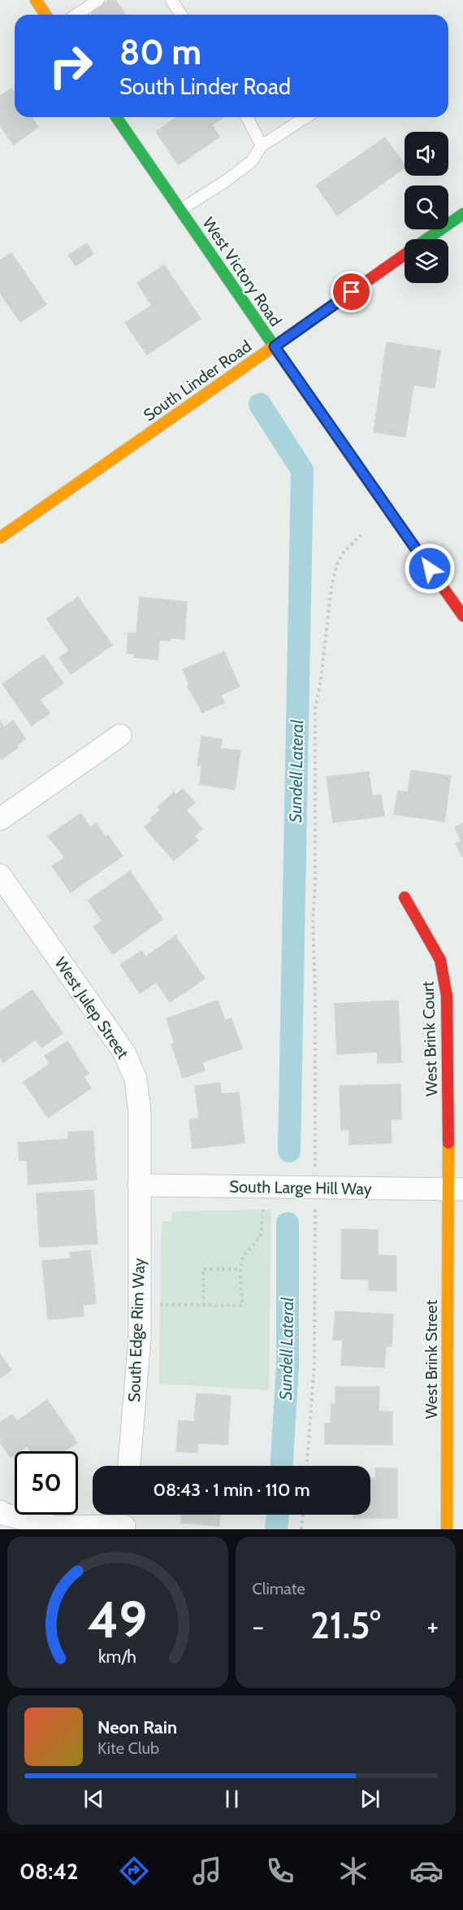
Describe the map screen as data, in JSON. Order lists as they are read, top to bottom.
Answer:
{
  "streets": {
    "street": [
      "West Victory Road",
      "South Linder Road",
      "West Julep Street",
      "West Brink Court",
      "South Large Hill Way",
      "South Edge Rim Way",
      "West Brink Street"
    ]
  },
  "crossings": [
    ["West Victory Road", "South Linder Road"],
    ["West Julep Street", "South Large Hill Way"],
    ["West Julep Street", "South Edge Rim Way"],
    ["West Brink Court", "South Large Hill Way"],
    ["West Brink Court", "West Brink Street"],
    ["South Large Hill Way", "South Edge Rim Way"],
    ["South Large Hill Way", "West Brink Street"]
  ],
  "water": ["Sundell Lateral"],
  "page": {
    "turn": ["80 m", "South Linder Road"],
    "limit": "50",
    "trip": "08:43 · 1 min · 110 m",
    "tile": "Climate",
    "heat": ["−", "21.5°", "+"],
    "song": ["Neon Rain", "Kite Club"],
    "tabs": "08:42",
    "gauge": ["49", "km/h"]
  }
}
